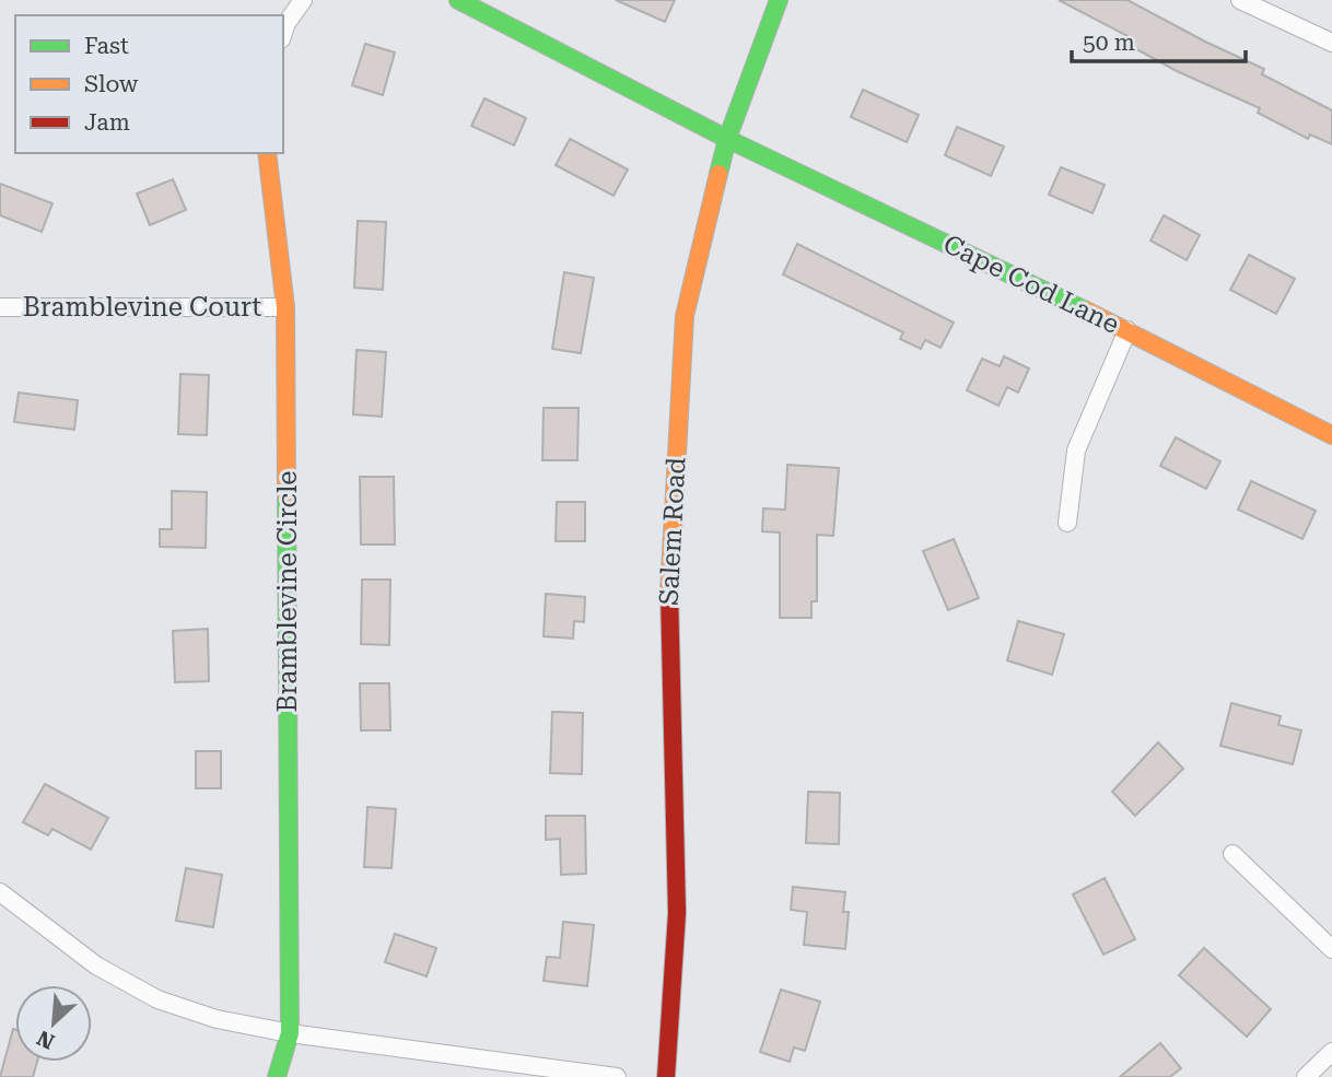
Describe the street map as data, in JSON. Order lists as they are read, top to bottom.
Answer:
{
  "streets": {
    "street": [
      "Cape Cod Lane",
      "Bramblevine Court",
      "Salem Road",
      "Bramblevine Circle"
    ]
  },
  "crossings": [
    ["Cape Cod Lane", "Salem Road"],
    ["Bramblevine Court", "Bramblevine Circle"]
  ],
  "legend": ["Fast", "Slow", "Jam"],
  "scale_bar": "50 m",
  "north": "bottom left"
}
